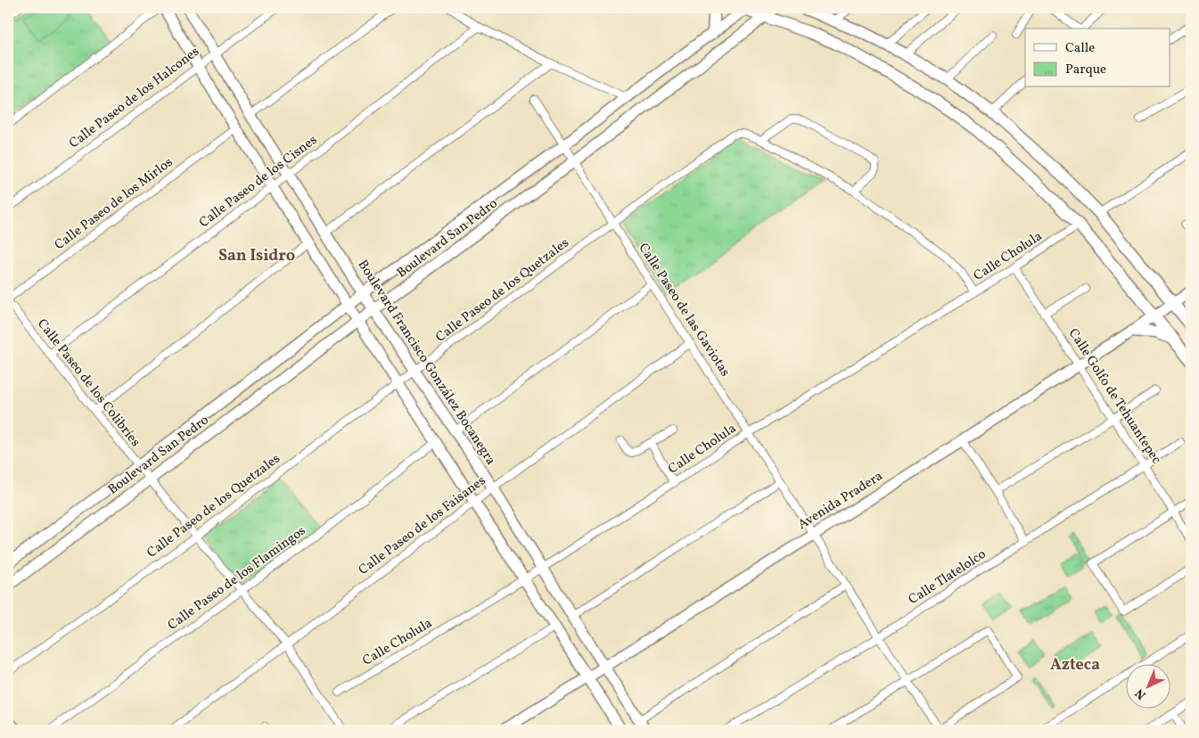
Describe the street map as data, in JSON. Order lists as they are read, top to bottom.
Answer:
{
  "streets": {
    "street": [
      "Calle Paseo de los Halcones",
      "Calle Paseo de los Cisnes",
      "Calle Paseo de los Mirlos",
      "Boulevard San Pedro",
      "Calle Cholula",
      "Calle Paseo de los Quetzales",
      "Calle Paseo de las Gaviotas",
      "Boulevard Francisco González Bocanegra",
      "Calle Paseo de los Colibríes",
      "Calle Golfo de Tehuantepec",
      "Avenida Pradera",
      "Calle Paseo de los Faisanes",
      "Calle Tlatelolco",
      "Calle Paseo de los Flamingos"
    ]
  },
  "crossings": [
    ["Calle Paseo de los Halcones", "Boulevard Francisco González Bocanegra"],
    ["Calle Paseo de los Cisnes", "Boulevard Francisco González Bocanegra"],
    ["Calle Paseo de los Cisnes", "Calle Paseo de los Colibríes"],
    ["Calle Paseo de los Mirlos", "Calle Paseo de los Colibríes"],
    ["Boulevard San Pedro", "Calle Paseo de las Gaviotas"],
    ["Boulevard San Pedro", "Boulevard Francisco González Bocanegra"],
    ["Boulevard San Pedro", "Calle Paseo de los Colibríes"],
    ["Calle Cholula", "Calle Paseo de los Quetzales"],
    ["Calle Cholula", "Calle Paseo de las Gaviotas"],
    ["Calle Cholula", "Boulevard Francisco González Bocanegra"],
    ["Calle Cholula", "Calle Golfo de Tehuantepec"],
    ["Calle Paseo de los Quetzales", "Calle Paseo de las Gaviotas"],
    ["Calle Paseo de los Quetzales", "Boulevard Francisco González Bocanegra"],
    ["Calle Paseo de los Quetzales", "Calle Paseo de los Colibríes"],
    ["Calle Paseo de las Gaviotas", "Avenida Pradera"],
    ["Calle Paseo de las Gaviotas", "Calle Paseo de los Faisanes"],
    ["Calle Paseo de las Gaviotas", "Calle Tlatelolco"],
    ["Boulevard Francisco González Bocanegra", "Avenida Pradera"],
    ["Boulevard Francisco González Bocanegra", "Calle Paseo de los Faisanes"],
    ["Calle Paseo de los Colibríes", "Calle Paseo de los Faisanes"],
    ["Calle Paseo de los Colibríes", "Calle Paseo de los Flamingos"],
    ["Calle Golfo de Tehuantepec", "Avenida Pradera"],
    ["Calle Golfo de Tehuantepec", "Calle Tlatelolco"]
  ],
  "districts": ["San Isidro", "Azteca"],
  "legend": ["Calle", "Parque"],
  "north": "bottom left"
}
